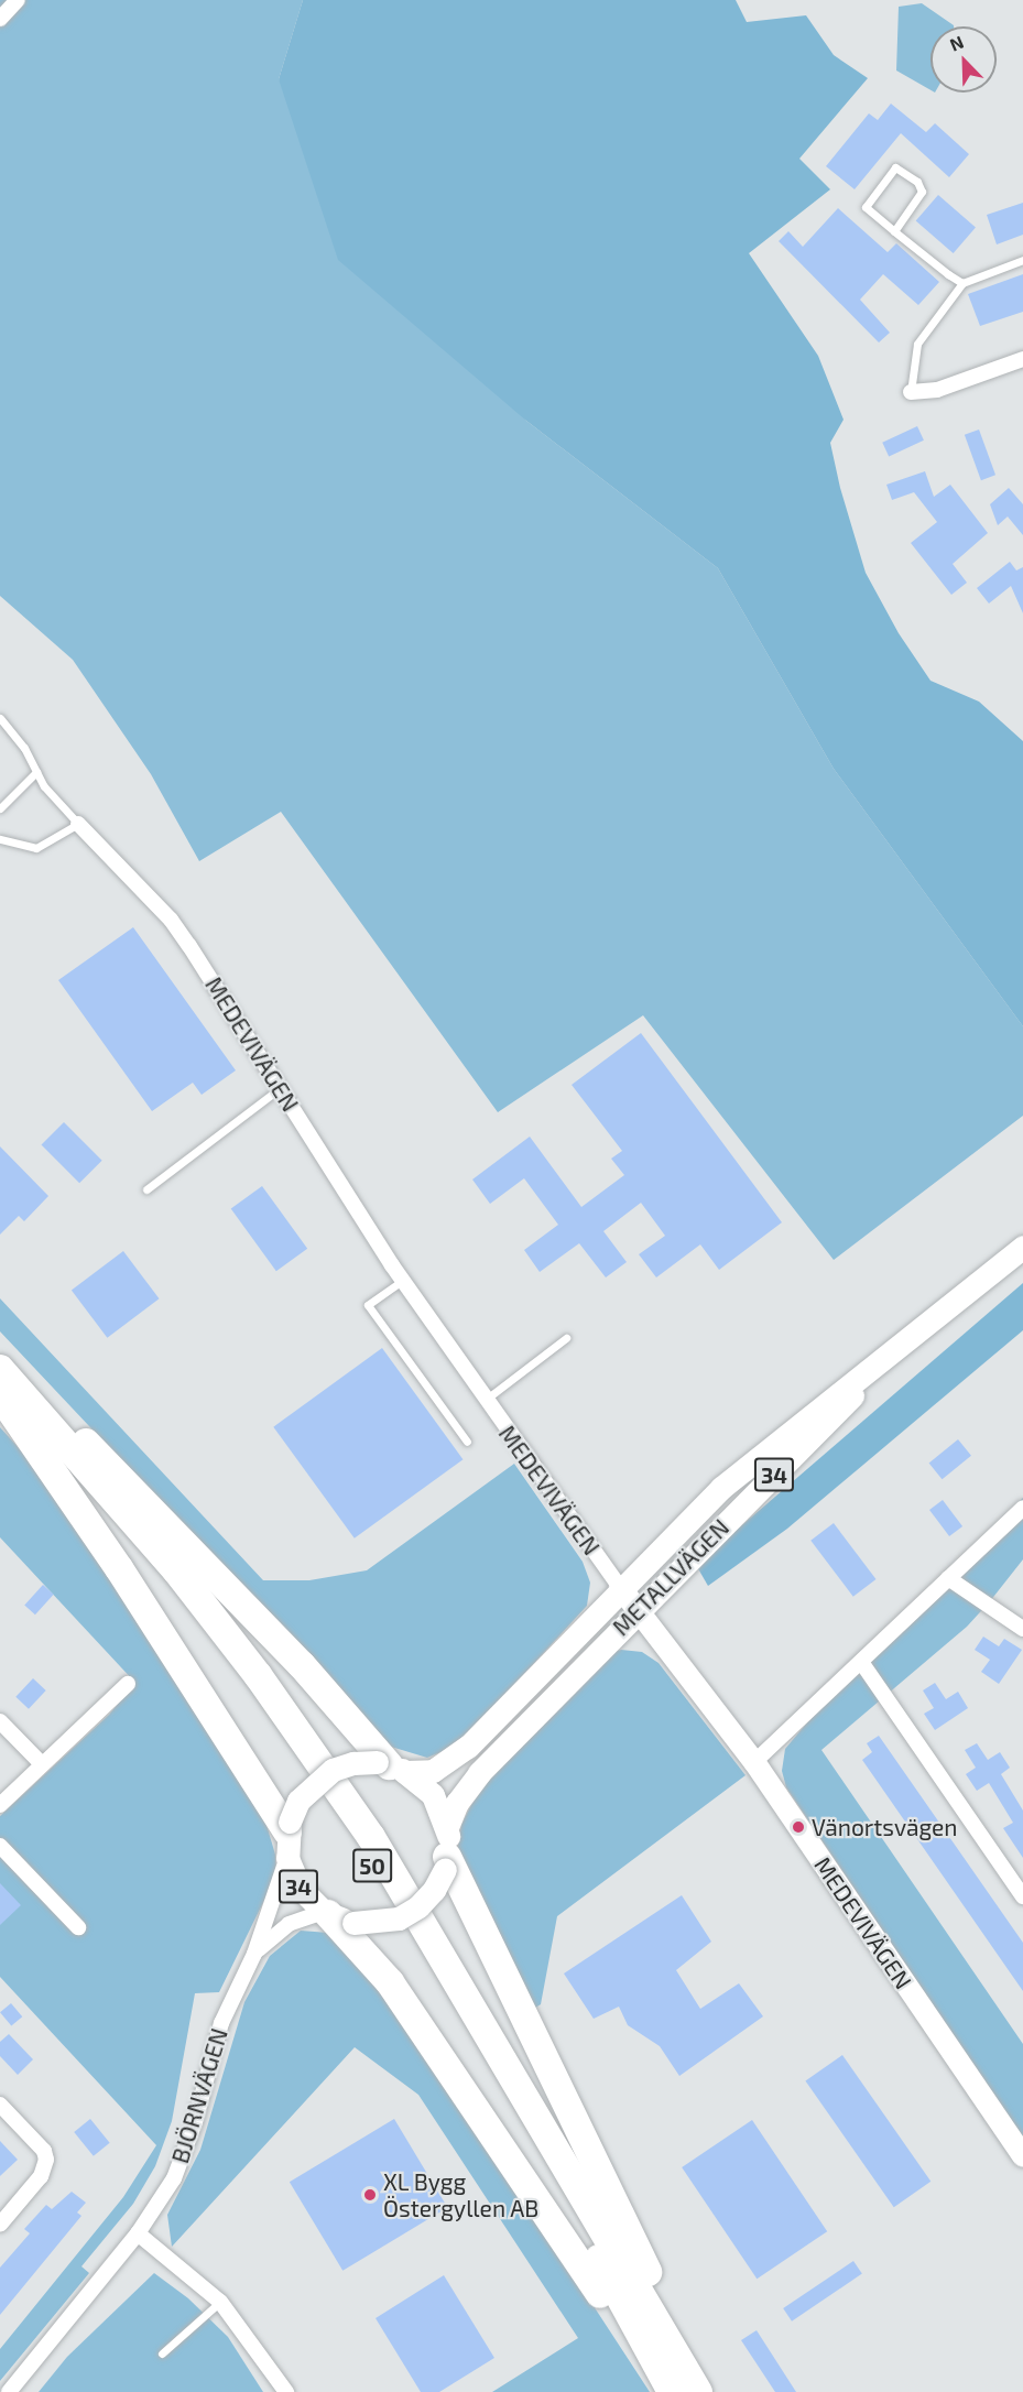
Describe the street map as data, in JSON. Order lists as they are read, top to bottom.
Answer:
{
  "streets": {
    "highway": ["50"],
    "main road": ["34", "METALLVÄGEN"],
    "street": ["MEDEVIVÄGEN", "BJÖRNVÄGEN"]
  },
  "crossings": [
    ["MEDEVIVÄGEN", "METALLVÄGEN"],
    ["34", "METALLVÄGEN"],
    ["34", "BJÖRNVÄGEN"],
    ["METALLVÄGEN", "BJÖRNVÄGEN"]
  ],
  "places": ["Vänortsvägen", "XL Bygg Östergyllen AB"],
  "north": "top left"
}
